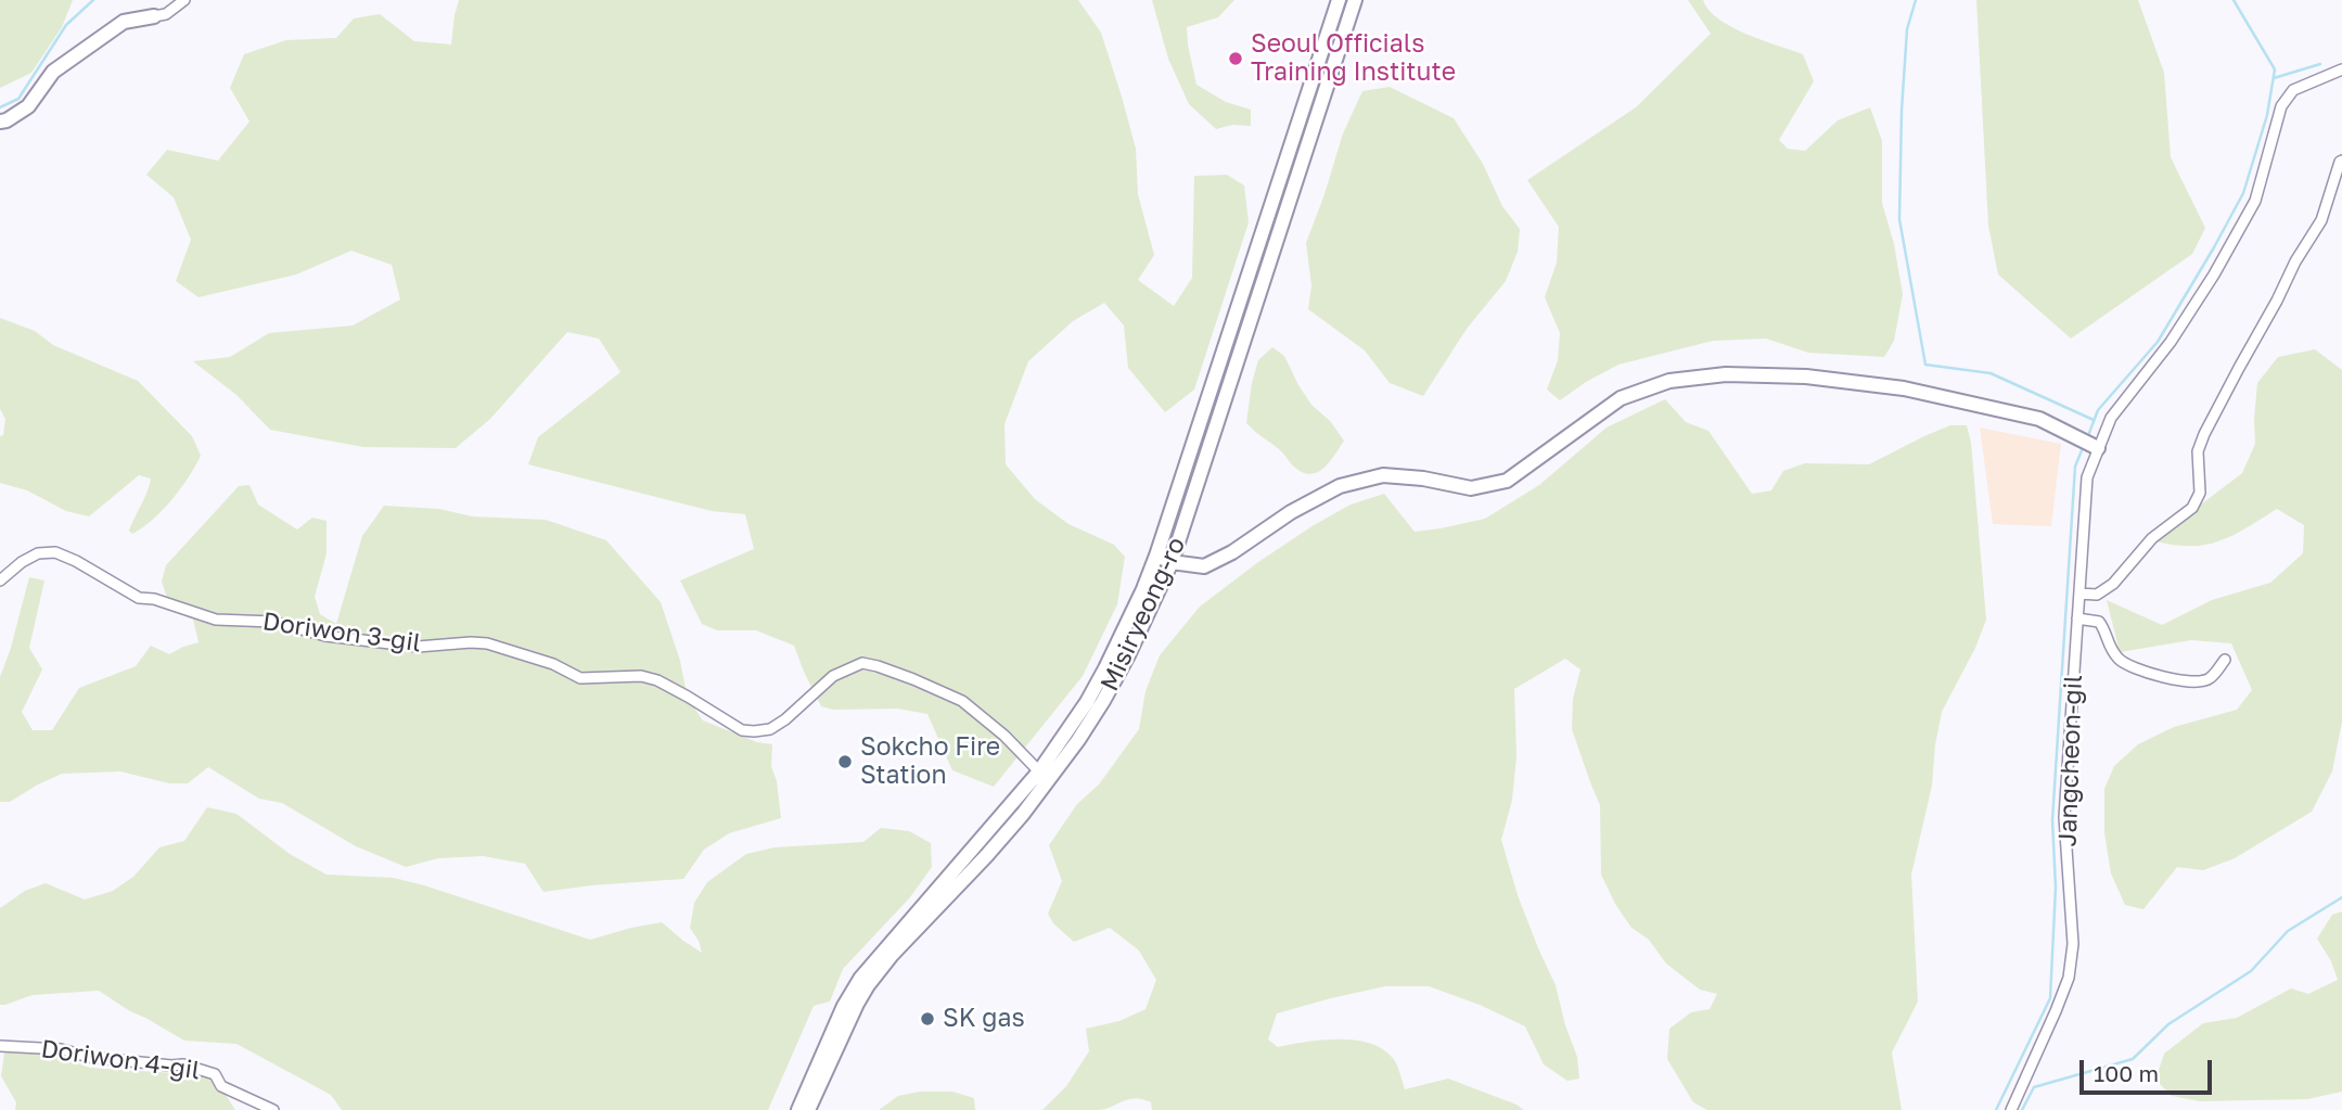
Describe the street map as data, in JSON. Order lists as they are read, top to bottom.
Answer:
{
  "streets": {
    "main road": ["Misiryeong-ro"],
    "street": ["Doriwon 3-gil", "Jangcheon-gil", "Doriwon 4-gil"]
  },
  "crossings": [
    ["Misiryeong-ro", "Doriwon 3-gil"]
  ],
  "places": ["Seoul Officials Training Institute", "Sokcho Fire Station", "SK gas"],
  "scale_bar": "100 m"
}
